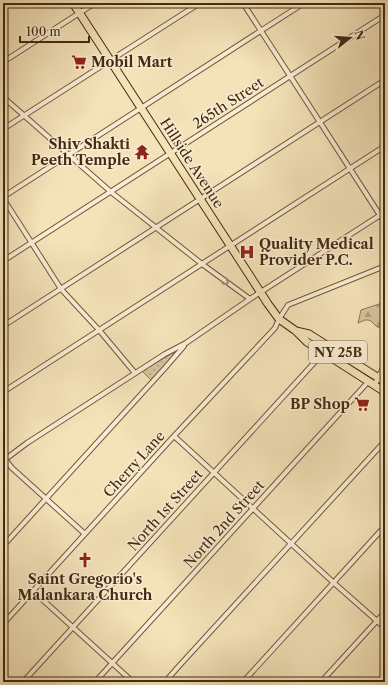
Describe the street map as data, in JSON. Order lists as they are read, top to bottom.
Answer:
{
  "streets": {
    "main road": ["Hillside Avenue", "NY 25B"],
    "street": [
      "265th Street",
      "Cherry Lane",
      "North 1st Street",
      "North 2nd Street"
    ]
  },
  "crossings": [
    ["265th Street", "Hillside Avenue"],
    ["Hillside Avenue", "Cherry Lane"],
    ["Hillside Avenue", "North 1st Street"],
    ["Hillside Avenue", "North 2nd Street"]
  ],
  "places": {
    "supermarket": ["Mobil Mart", "BP Shop"],
    "temple": ["Shiv Shakti Peeth Temple"],
    "hospital": ["Quality Medical Provider P.C."],
    "church": ["Saint Gregorio's Malankara Church"]
  },
  "scale_bar": "100 m",
  "north": "right"
}
